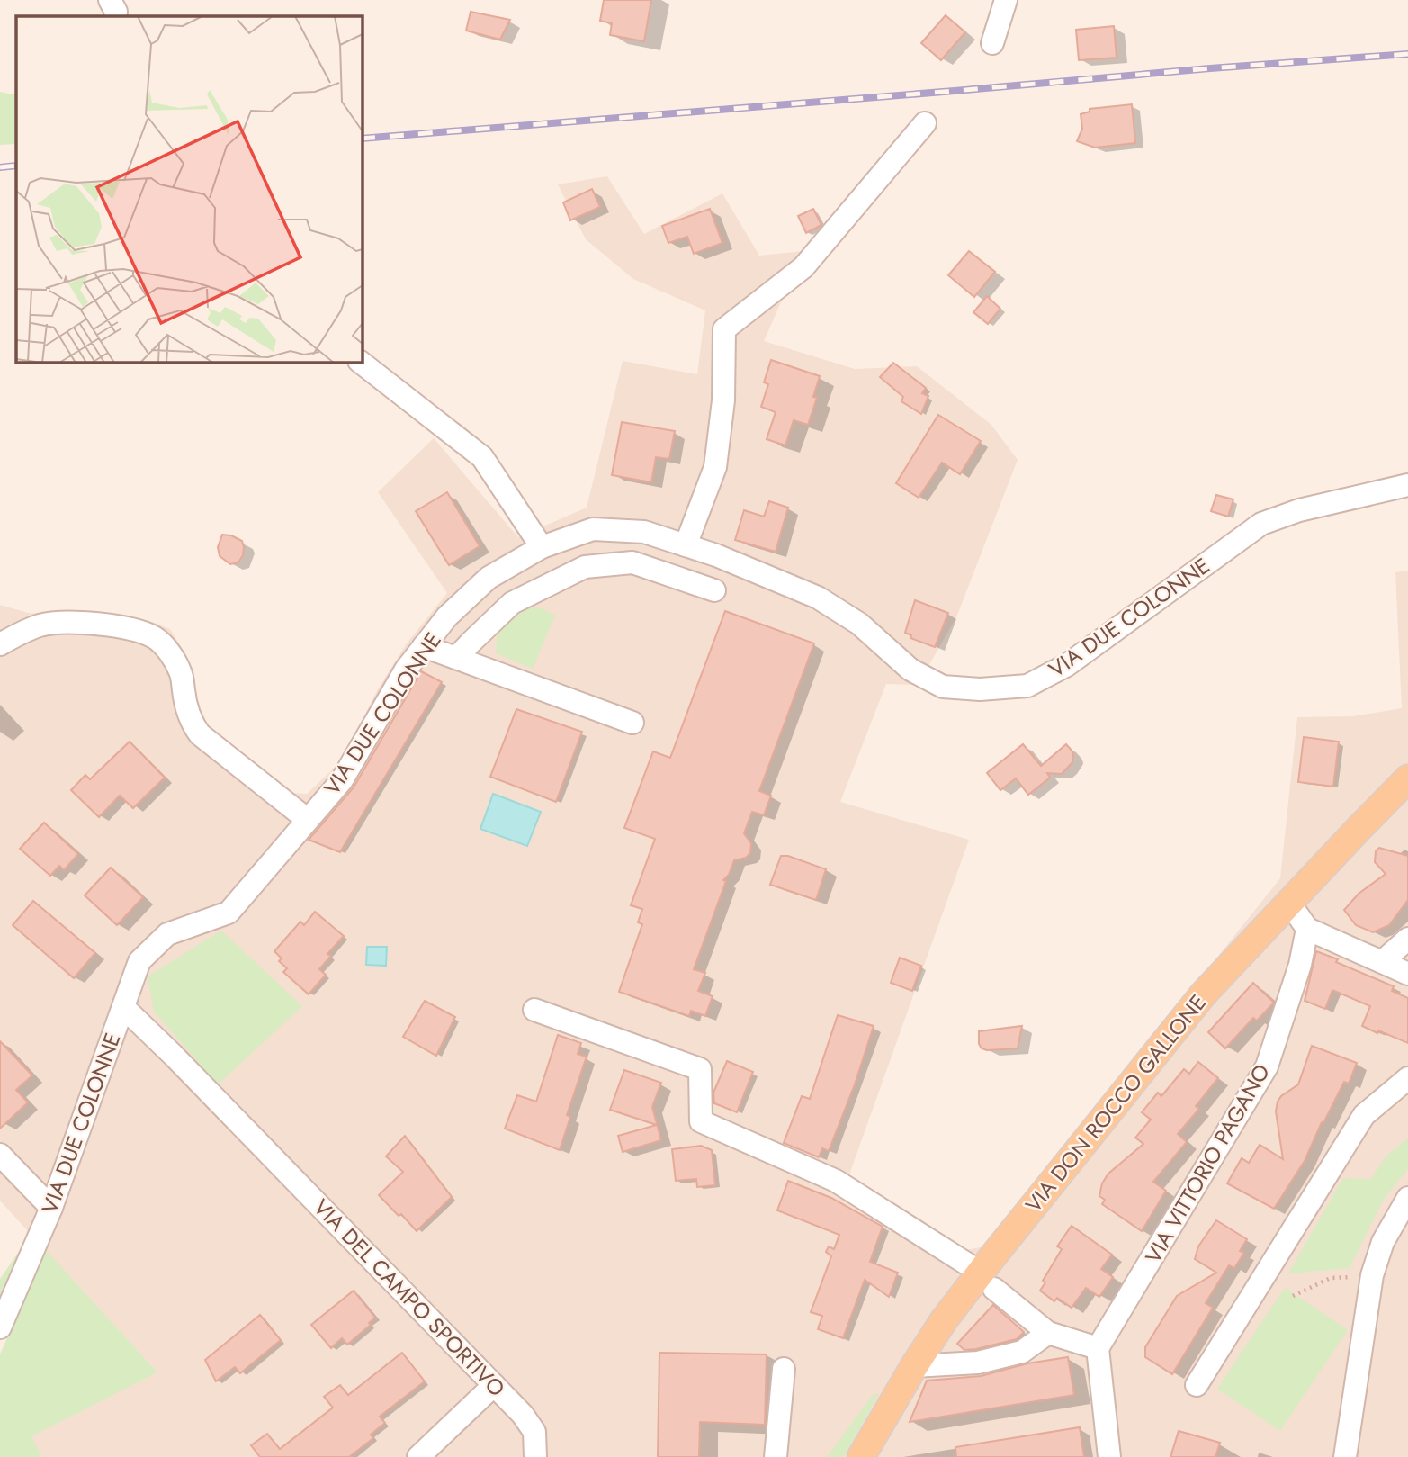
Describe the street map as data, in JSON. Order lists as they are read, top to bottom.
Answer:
{
  "streets": {
    "main road": ["VIA DON ROCCO GALLONE"],
    "street": ["VIA DUE COLONNE", "VIA VITTORIO PAGANO", "VIA DEL CAMPO SPORTIVO"]
  },
  "crossings": [
    ["VIA DUE COLONNE", "VIA DEL CAMPO SPORTIVO"]
  ]
}
